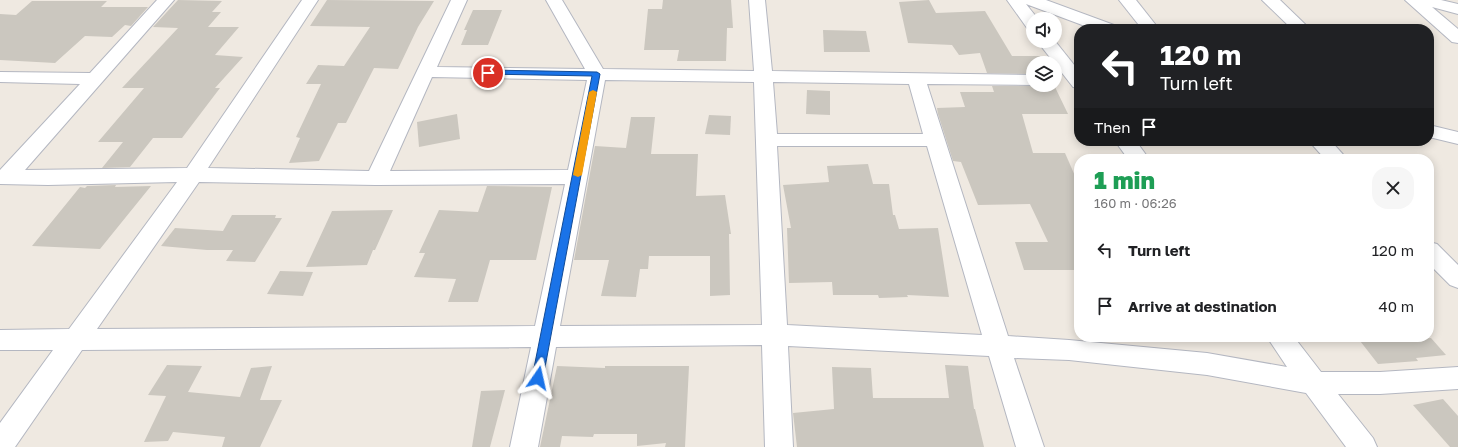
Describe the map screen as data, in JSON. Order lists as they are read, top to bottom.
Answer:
{
  "page": {
    "turn": ["120 m", "Turn left"],
    "then": "Then",
    "heading": ["1 min", "160 m · 06:26"],
    "list": [
      {
        "name": "Turn left",
        "value": "120 m"
      },
      {
        "name": "Arrive at destination",
        "value": "40 m"
      }
    ]
  }
}
